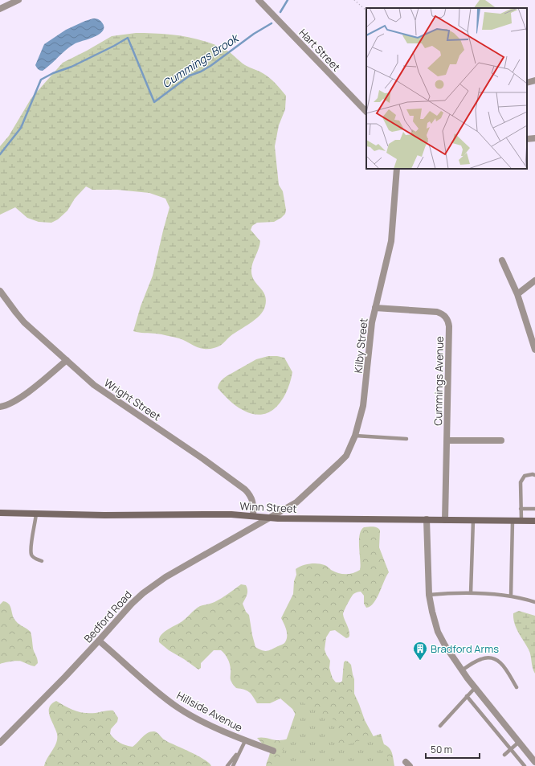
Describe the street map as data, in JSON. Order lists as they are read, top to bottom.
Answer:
{
  "streets": {
    "main road": ["Winn Street"],
    "street": [
      "Hart Street",
      "Kilby Street",
      "Cummings Avenue",
      "Wright Street",
      "Bedford Road",
      "Hillside Avenue"
    ]
  },
  "crossings": [
    ["Kilby Street", "Cummings Avenue"],
    ["Kilby Street", "Winn Street"],
    ["Kilby Street", "Bedford Road"],
    ["Cummings Avenue", "Winn Street"],
    ["Wright Street", "Winn Street"],
    ["Winn Street", "Bedford Road"],
    ["Bedford Road", "Hillside Avenue"]
  ],
  "water": ["Cummings Brook"],
  "places": {
    "building": ["Bradford Arms"]
  },
  "scale_bar": "50 m"
}
